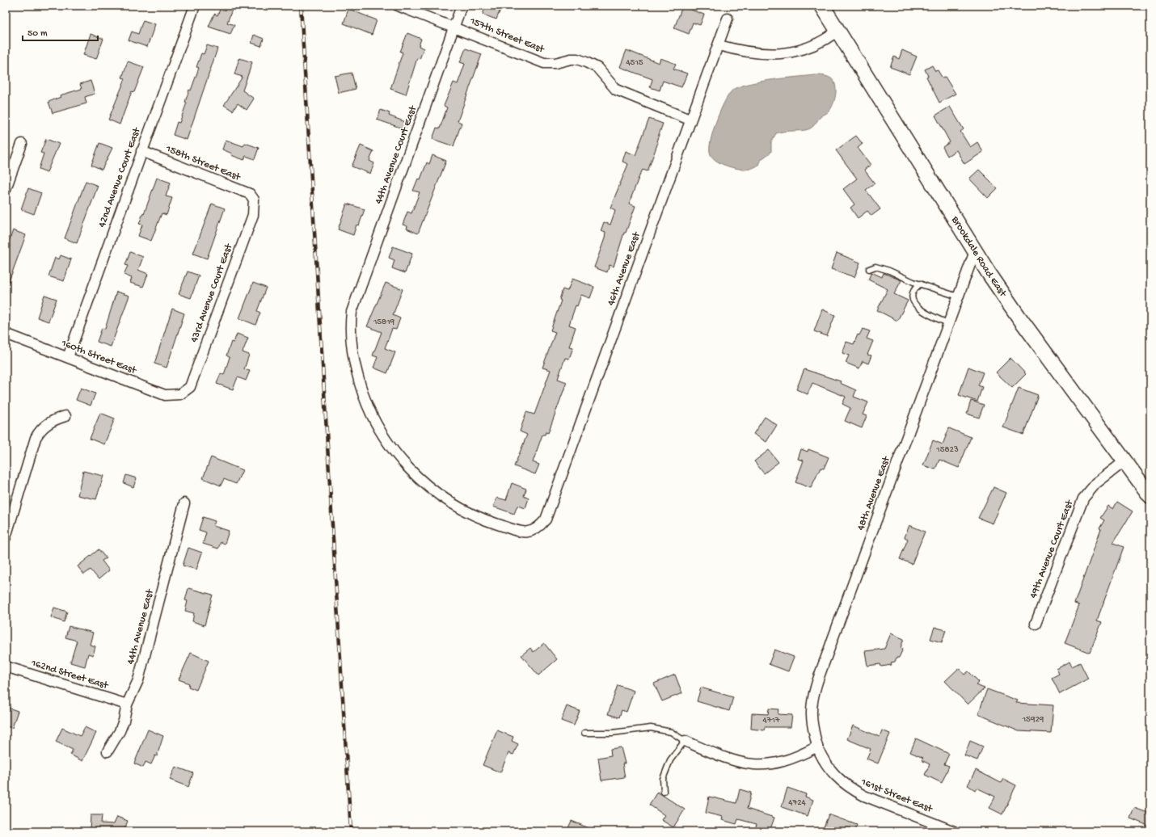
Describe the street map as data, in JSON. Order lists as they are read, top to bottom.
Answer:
{
  "streets": {
    "main road": ["Brookdale Road East"],
    "street": [
      "157th Street East",
      "44th Avenue Court East",
      "158th Street East",
      "42nd Avenue Court East",
      "46th Avenue East",
      "43rd Avenue Court East",
      "160th Street East",
      "48th Avenue East",
      "49th Avenue Court East",
      "44th Avenue East",
      "162nd Street East",
      "161st Street East"
    ]
  },
  "crossings": [
    ["157th Street East", "44th Avenue Court East"],
    ["157th Street East", "46th Avenue East"],
    ["44th Avenue Court East", "46th Avenue East"],
    ["158th Street East", "42nd Avenue Court East"],
    ["158th Street East", "43rd Avenue Court East"],
    ["42nd Avenue Court East", "160th Street East"],
    ["Brookdale Road East", "48th Avenue East"],
    ["Brookdale Road East", "49th Avenue Court East"],
    ["43rd Avenue Court East", "160th Street East"],
    ["48th Avenue East", "161st Street East"],
    ["44th Avenue East", "162nd Street East"]
  ],
  "house_numbers": [
    "4515",
    "15819",
    "15823",
    "15929",
    "4717",
    "4724"
  ],
  "scale_bar": "50 m"
}
